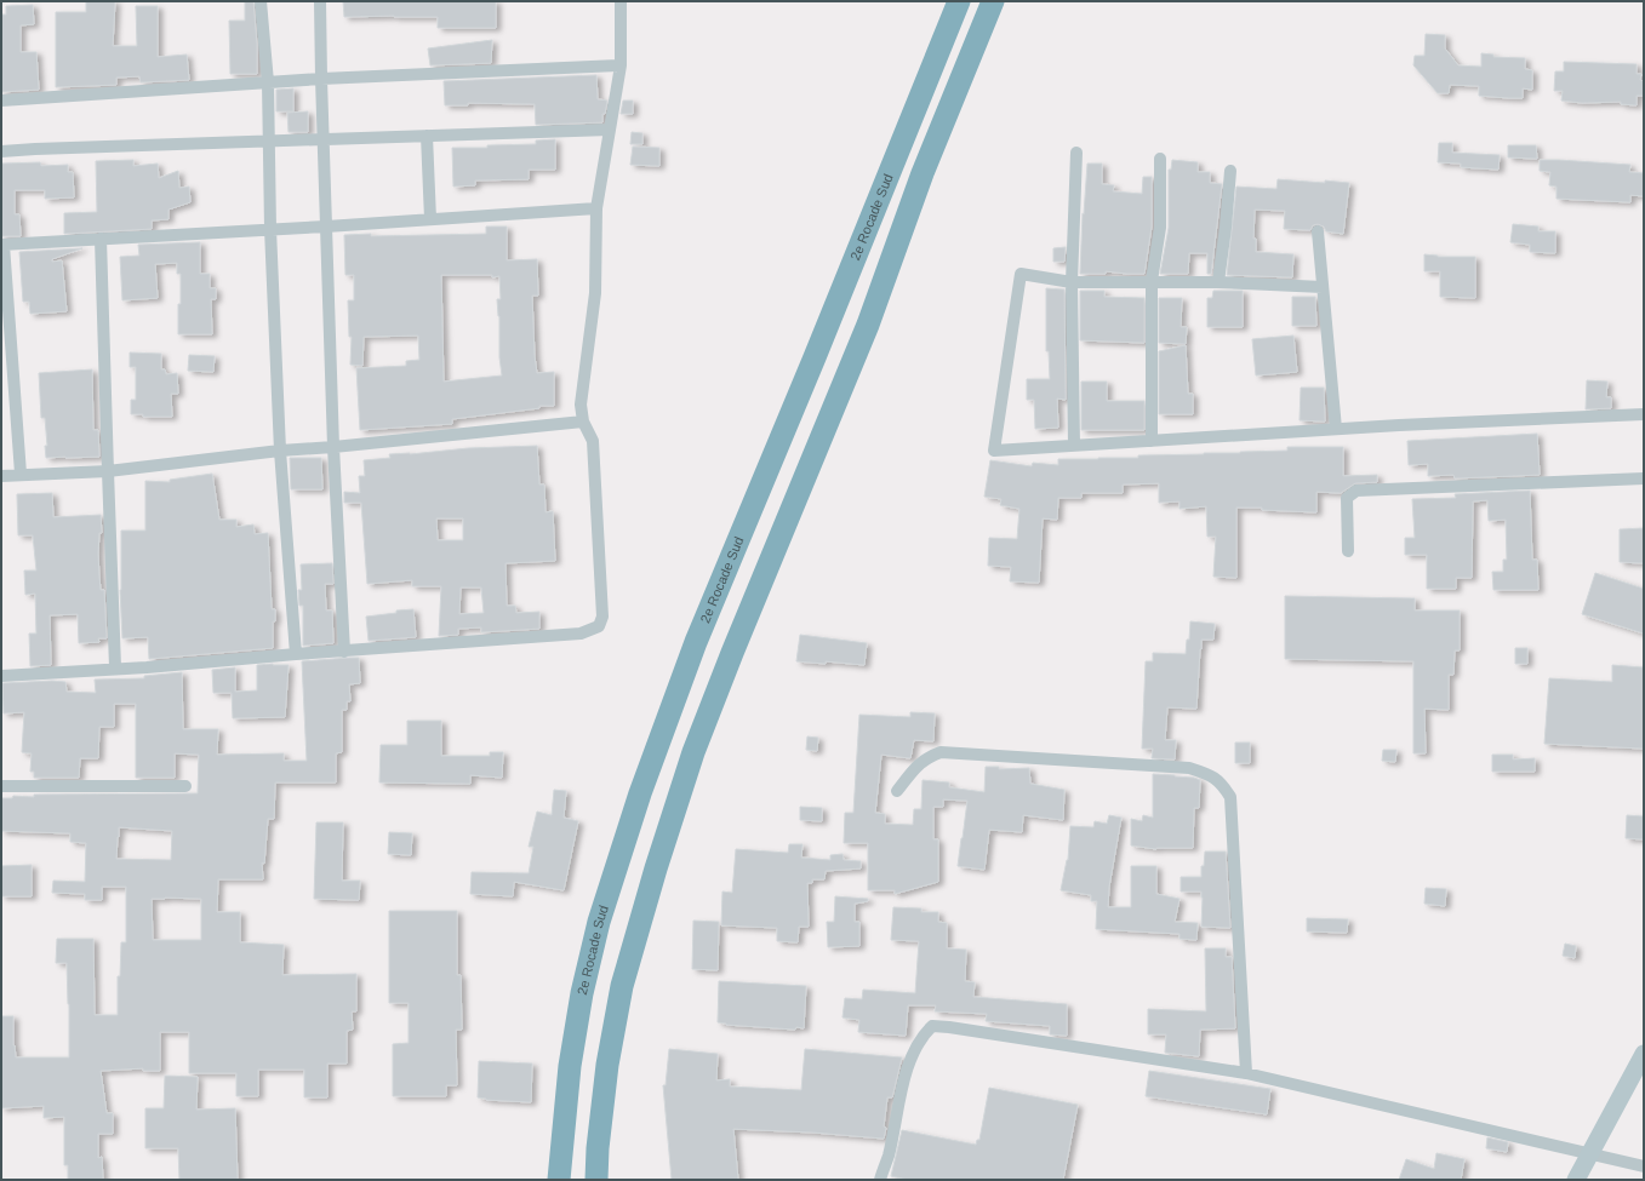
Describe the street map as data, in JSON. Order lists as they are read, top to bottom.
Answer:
{
  "streets": {
    "highway": ["2e Rocade Sud"]
  }
}
